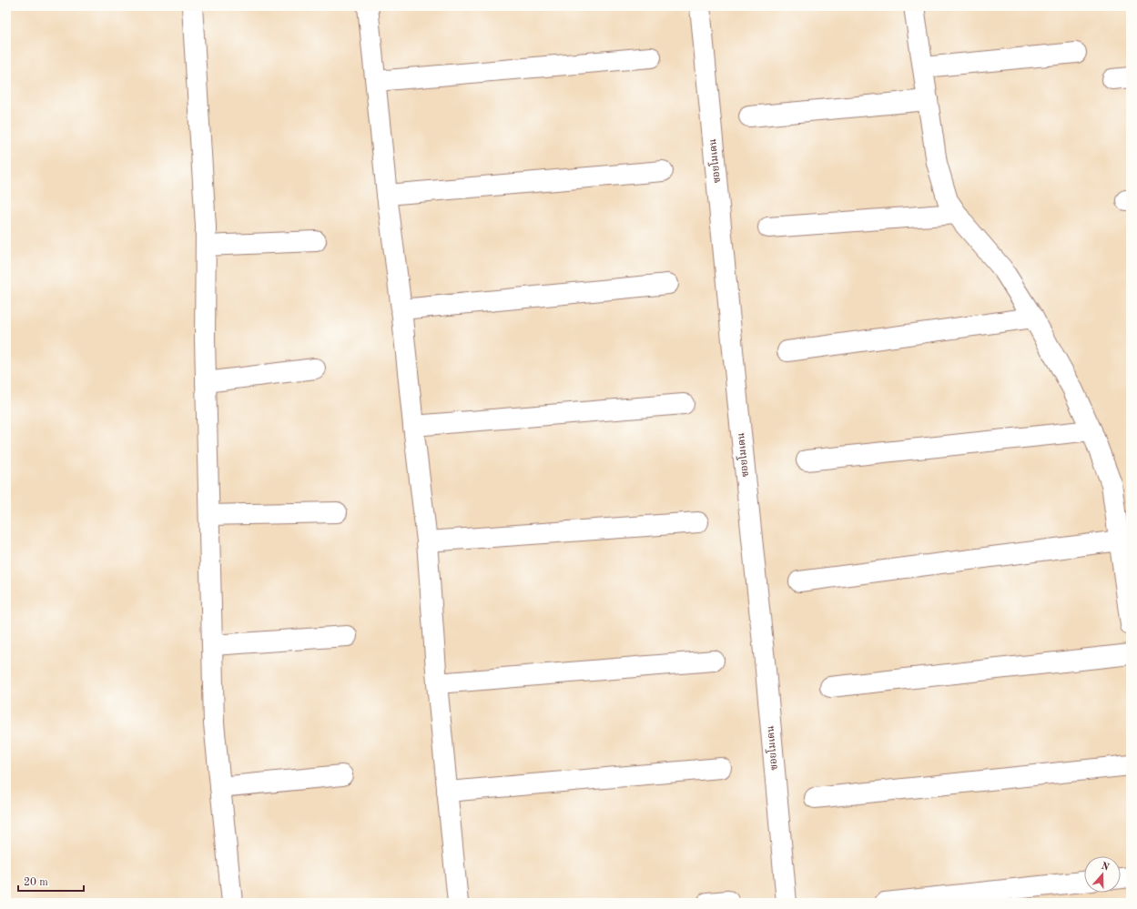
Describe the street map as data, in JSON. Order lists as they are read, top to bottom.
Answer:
{
  "streets": {
    "street": ["ซอยโมเดน"]
  },
  "scale_bar": "20 m",
  "north": "top"
}
